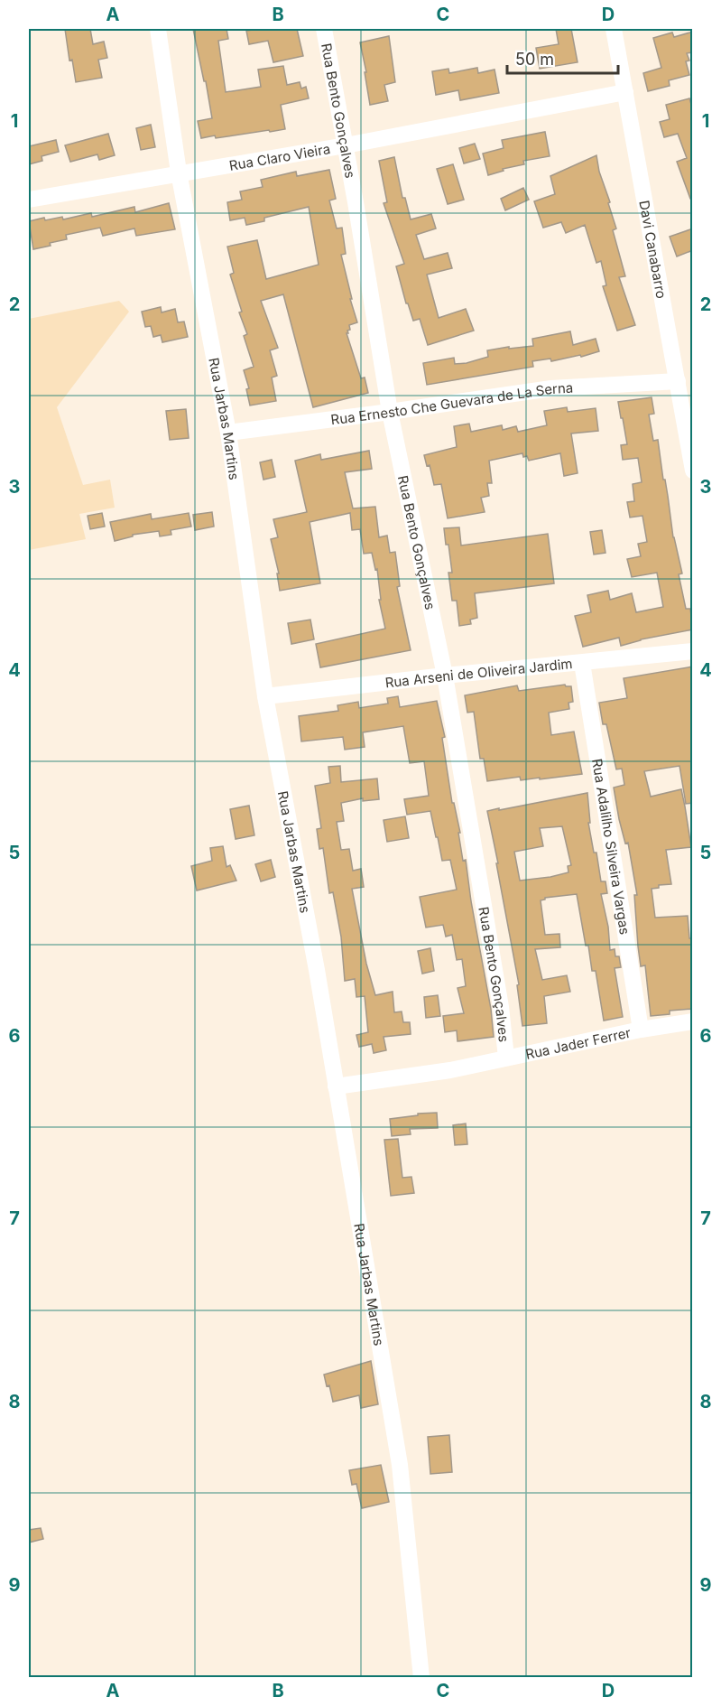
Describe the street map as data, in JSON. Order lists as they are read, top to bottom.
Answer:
{
  "streets": {
    "street": [
      "Rua Bento Gonçalves",
      "Rua Claro Vieira",
      "Davi Canabarro",
      "Rua Ernesto Che Guevara de La Serna",
      "Rua Jarbas Martins",
      "Rua Arseni de Oliveira Jardim",
      "Rua Adalilho Silveira Vargas",
      "Rua Jader Ferrer"
    ]
  },
  "crossings": [
    ["Rua Bento Gonçalves", "Rua Claro Vieira"],
    ["Rua Bento Gonçalves", "Rua Ernesto Che Guevara de La Serna"],
    ["Rua Bento Gonçalves", "Rua Arseni de Oliveira Jardim"],
    ["Rua Bento Gonçalves", "Rua Jader Ferrer"],
    ["Rua Claro Vieira", "Davi Canabarro"],
    ["Rua Claro Vieira", "Rua Jarbas Martins"],
    ["Davi Canabarro", "Rua Ernesto Che Guevara de La Serna"],
    ["Rua Ernesto Che Guevara de La Serna", "Rua Jarbas Martins"],
    ["Rua Jarbas Martins", "Rua Arseni de Oliveira Jardim"],
    ["Rua Jarbas Martins", "Rua Jader Ferrer"],
    ["Rua Arseni de Oliveira Jardim", "Rua Adalilho Silveira Vargas"],
    ["Rua Adalilho Silveira Vargas", "Rua Jader Ferrer"]
  ],
  "scale_bar": "50 m",
  "grid": {
    "columns": [
      "A",
      "B",
      "C",
      "D"
    ],
    "rows": [
      "1",
      "2",
      "3",
      "4",
      "5",
      "6",
      "7",
      "8",
      "9"
    ]
  }
}
